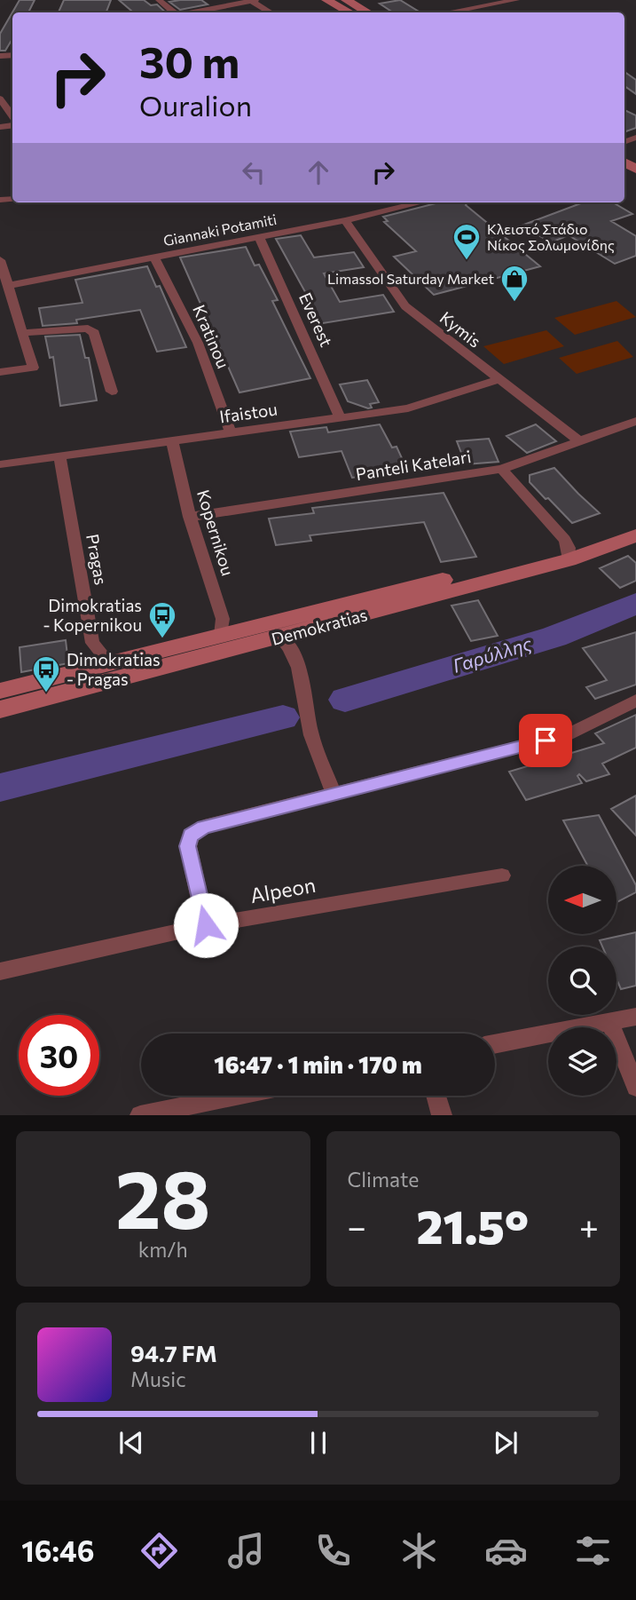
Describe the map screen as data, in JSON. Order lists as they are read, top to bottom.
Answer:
{
  "streets": {
    "street": [
      "Giannaki Potamiti",
      "Everest",
      "Kymis",
      "Kratinou",
      "Ifaistou",
      "Panteli Katelari",
      "Kopernikou",
      "Pragas",
      "Demokratias",
      "Alpeon"
    ]
  },
  "crossings": [
    ["Giannaki Potamiti", "Everest"],
    ["Giannaki Potamiti", "Kymis"],
    ["Giannaki Potamiti", "Kratinou"],
    ["Everest", "Ifaistou"],
    ["Kymis", "Ifaistou"],
    ["Kymis", "Panteli Katelari"],
    ["Kratinou", "Ifaistou"],
    ["Ifaistou", "Kopernikou"],
    ["Ifaistou", "Pragas"],
    ["Panteli Katelari", "Kopernikou"],
    ["Kopernikou", "Demokratias"],
    ["Pragas", "Demokratias"]
  ],
  "water": ["Γαρύλλης"],
  "places": {
    "sports": ["Κλειστό Στάδιο Νίκος Σολωμονίδης"],
    "shop": ["Limassol Saturday Market"],
    "bus stop": ["Dimokratias - Kopernikou", "Dimokratias - Pragas"]
  },
  "north": "left",
  "page": {
    "turn": ["30 m", "Ouralion"],
    "limit": "30",
    "trip": "16:47 · 1 min · 170 m",
    "tile": [
      ["28", "km/h"],
      "Climate"
    ],
    "heat": ["−", "21.5°", "+"],
    "song": ["94.7 FM", "Music"],
    "tabs": "16:46"
  }
}
